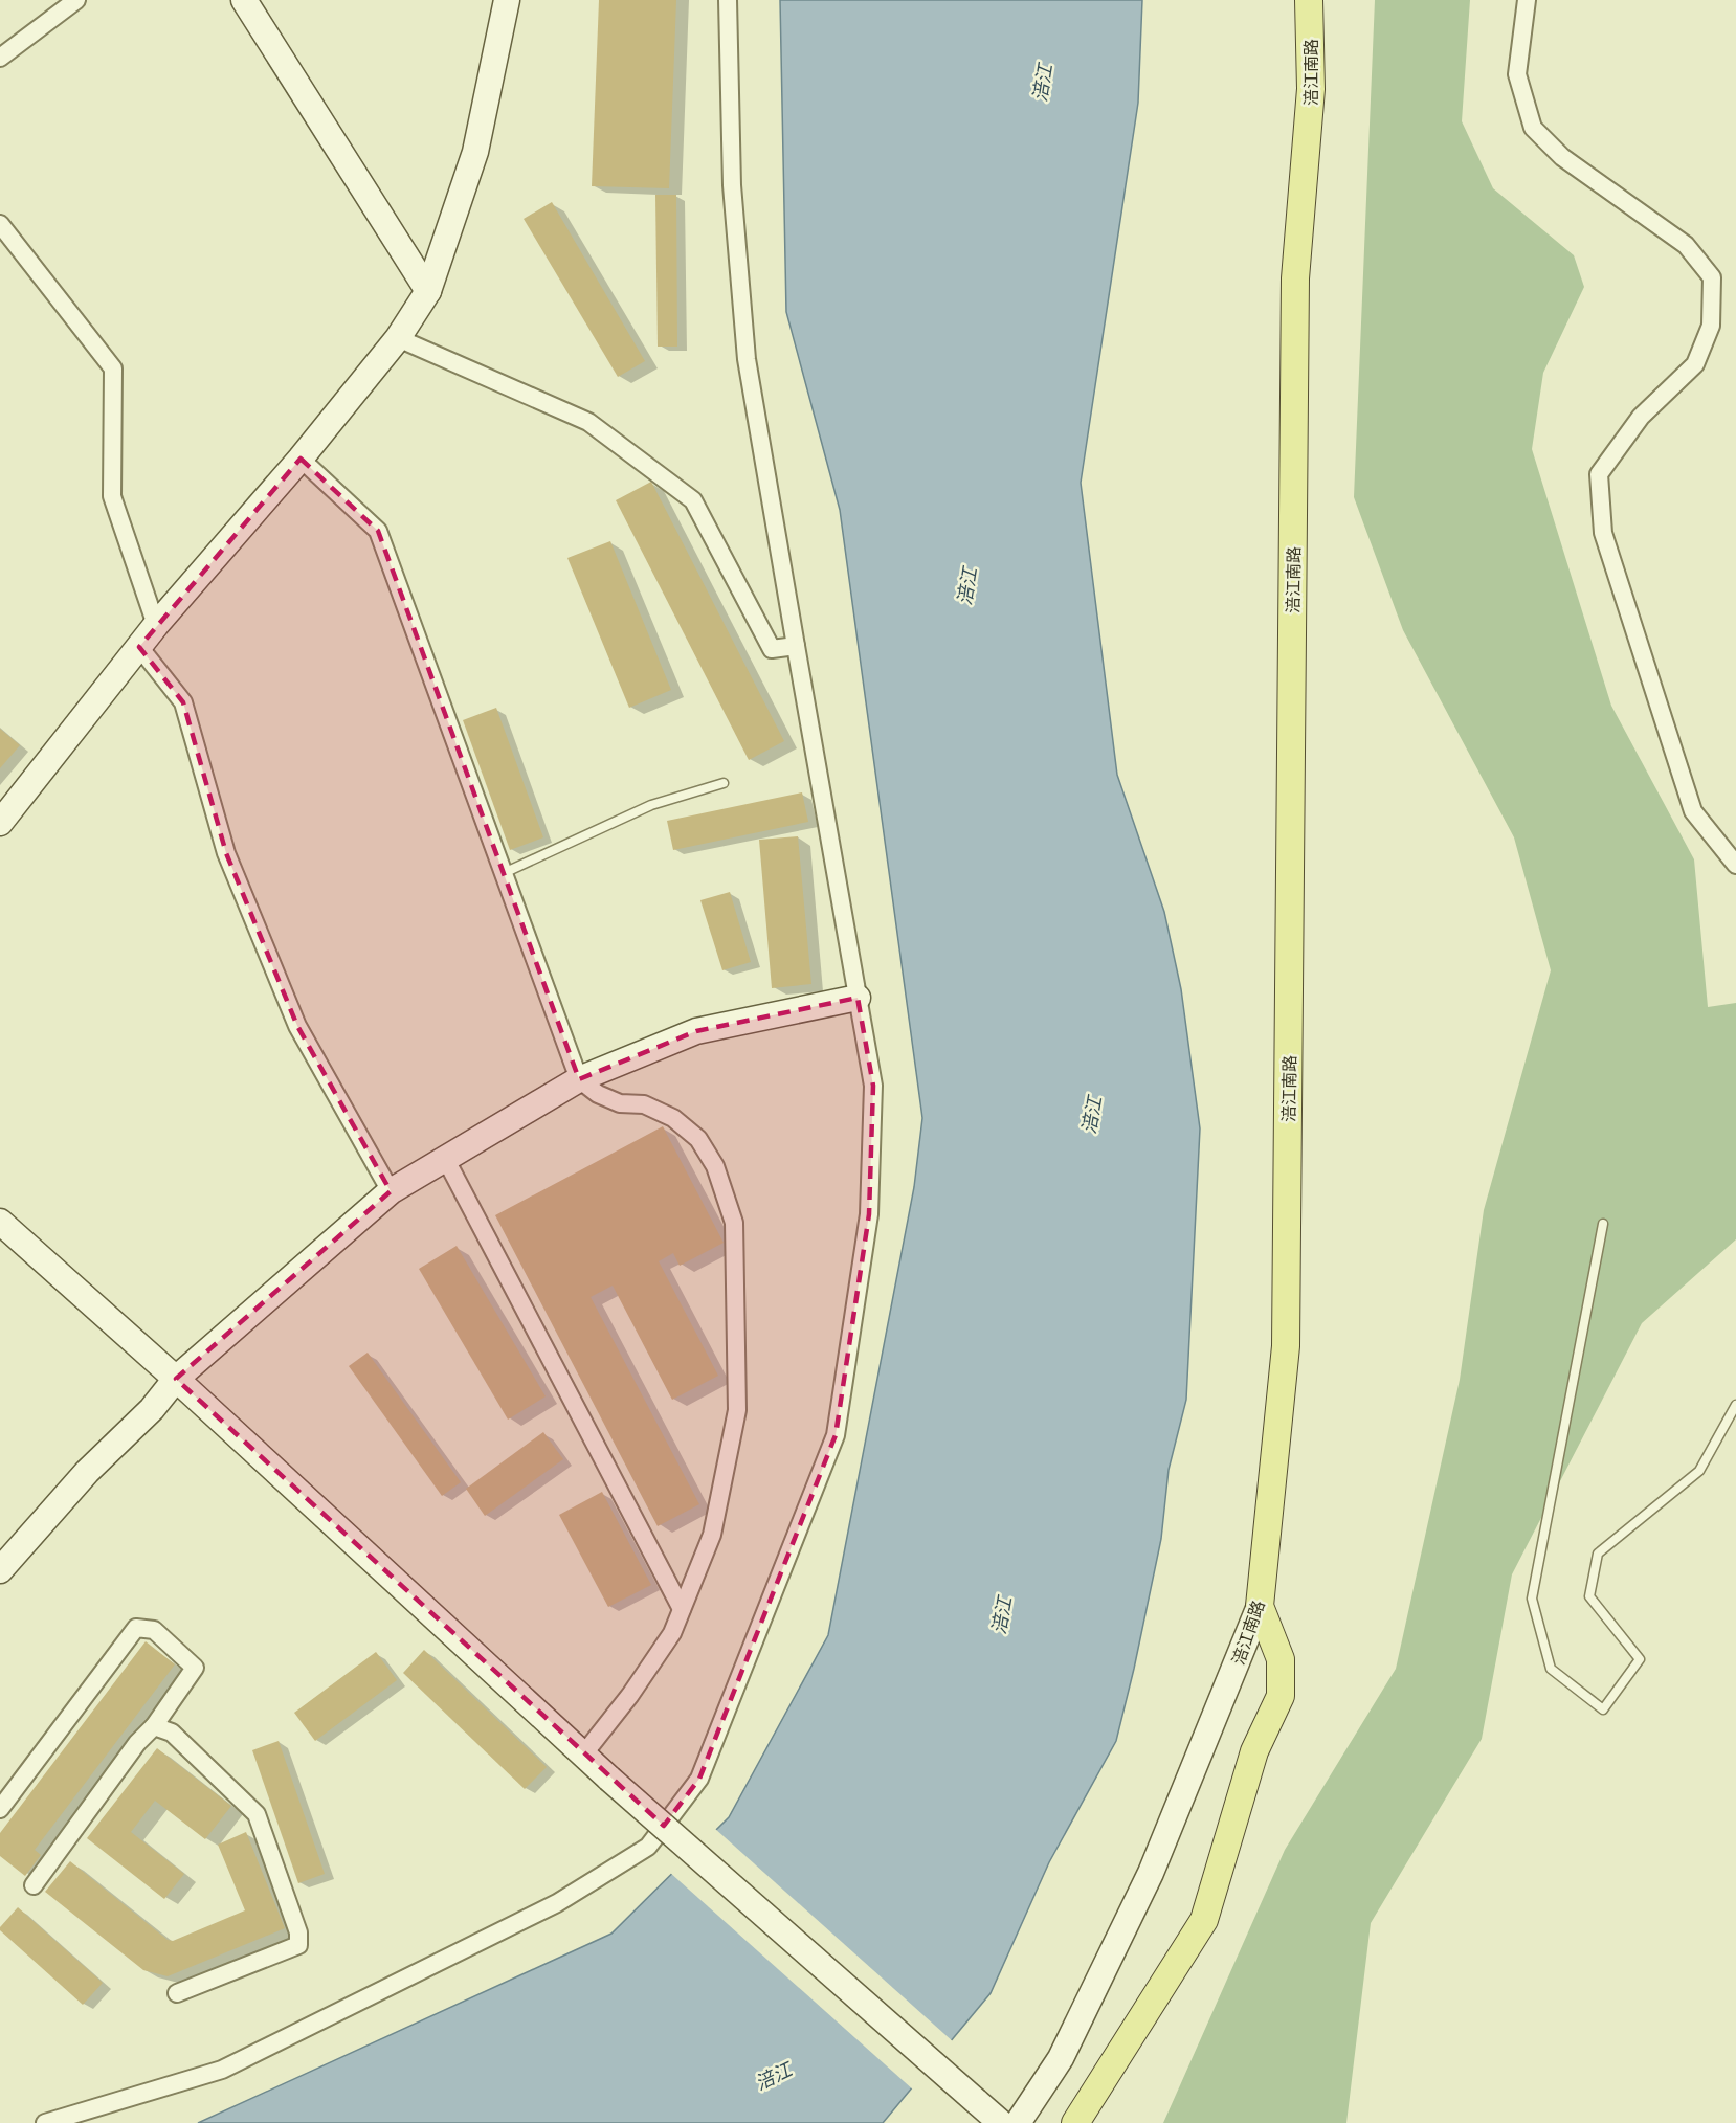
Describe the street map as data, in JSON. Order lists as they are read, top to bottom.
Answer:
{
  "streets": {
    "main road": ["涪江南路"]
  },
  "water": ["涪江"]
}
